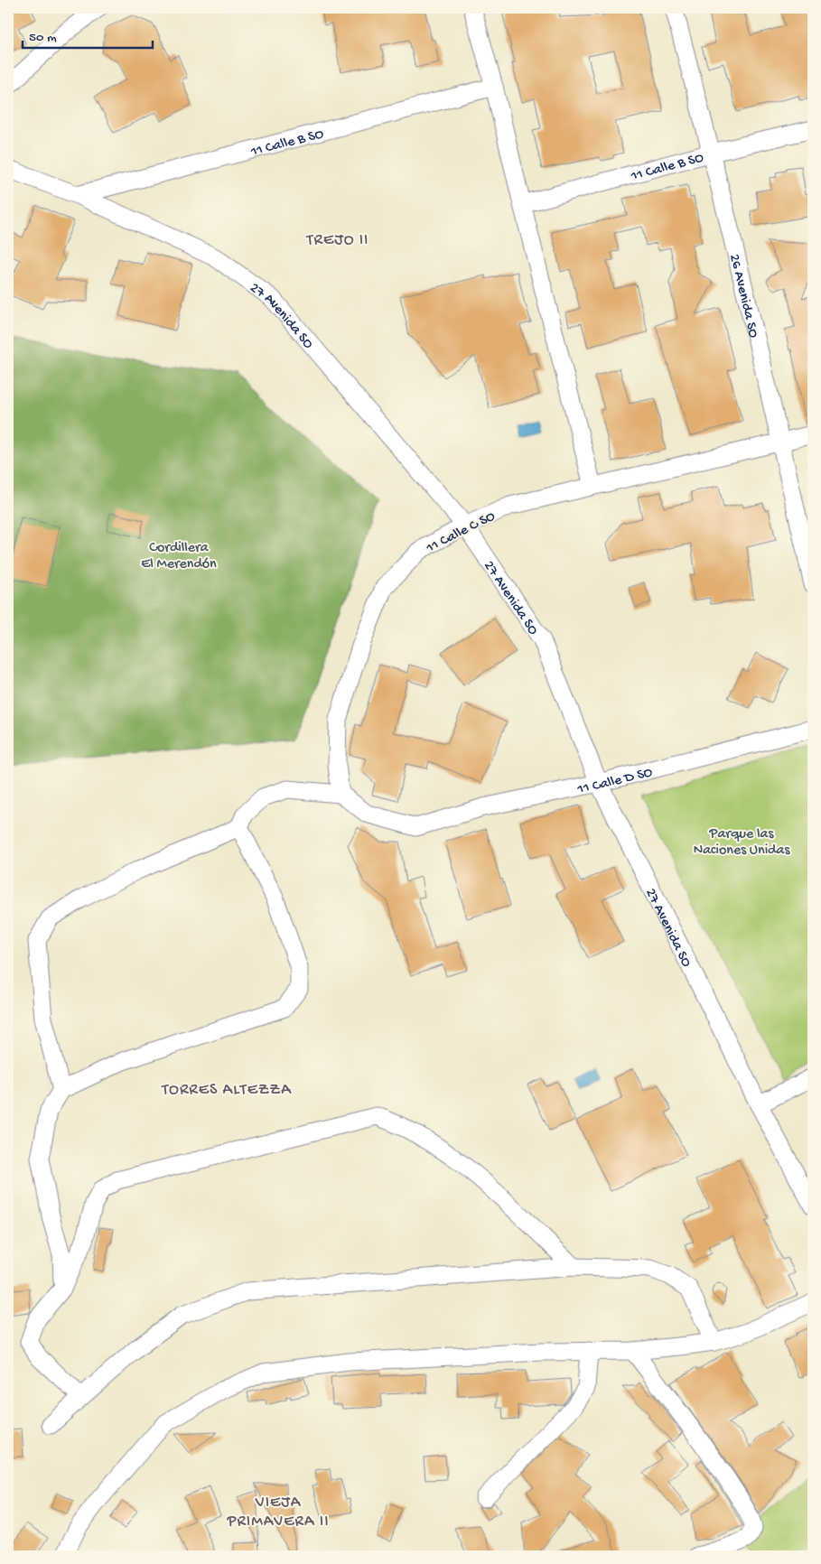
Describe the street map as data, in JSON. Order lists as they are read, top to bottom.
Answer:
{
  "streets": {
    "street": [
      "11 Calle B SO",
      "26 Avenida SO",
      "27 Avenida SO",
      "11 Calle C SO",
      "11 Calle D SO"
    ]
  },
  "crossings": [
    ["11 Calle B SO", "26 Avenida SO"],
    ["11 Calle B SO", "27 Avenida SO"],
    ["26 Avenida SO", "11 Calle C SO"],
    ["27 Avenida SO", "11 Calle C SO"],
    ["27 Avenida SO", "11 Calle D SO"],
    ["11 Calle C SO", "11 Calle D SO"]
  ],
  "districts": ["TREJO II", "TORRES ALTEZZA", "VIEJA PRIMAVERA II"],
  "parks": ["Cordillera El Merendón", "Parque las Naciones Unidas"],
  "scale_bar": "50 m"
}
